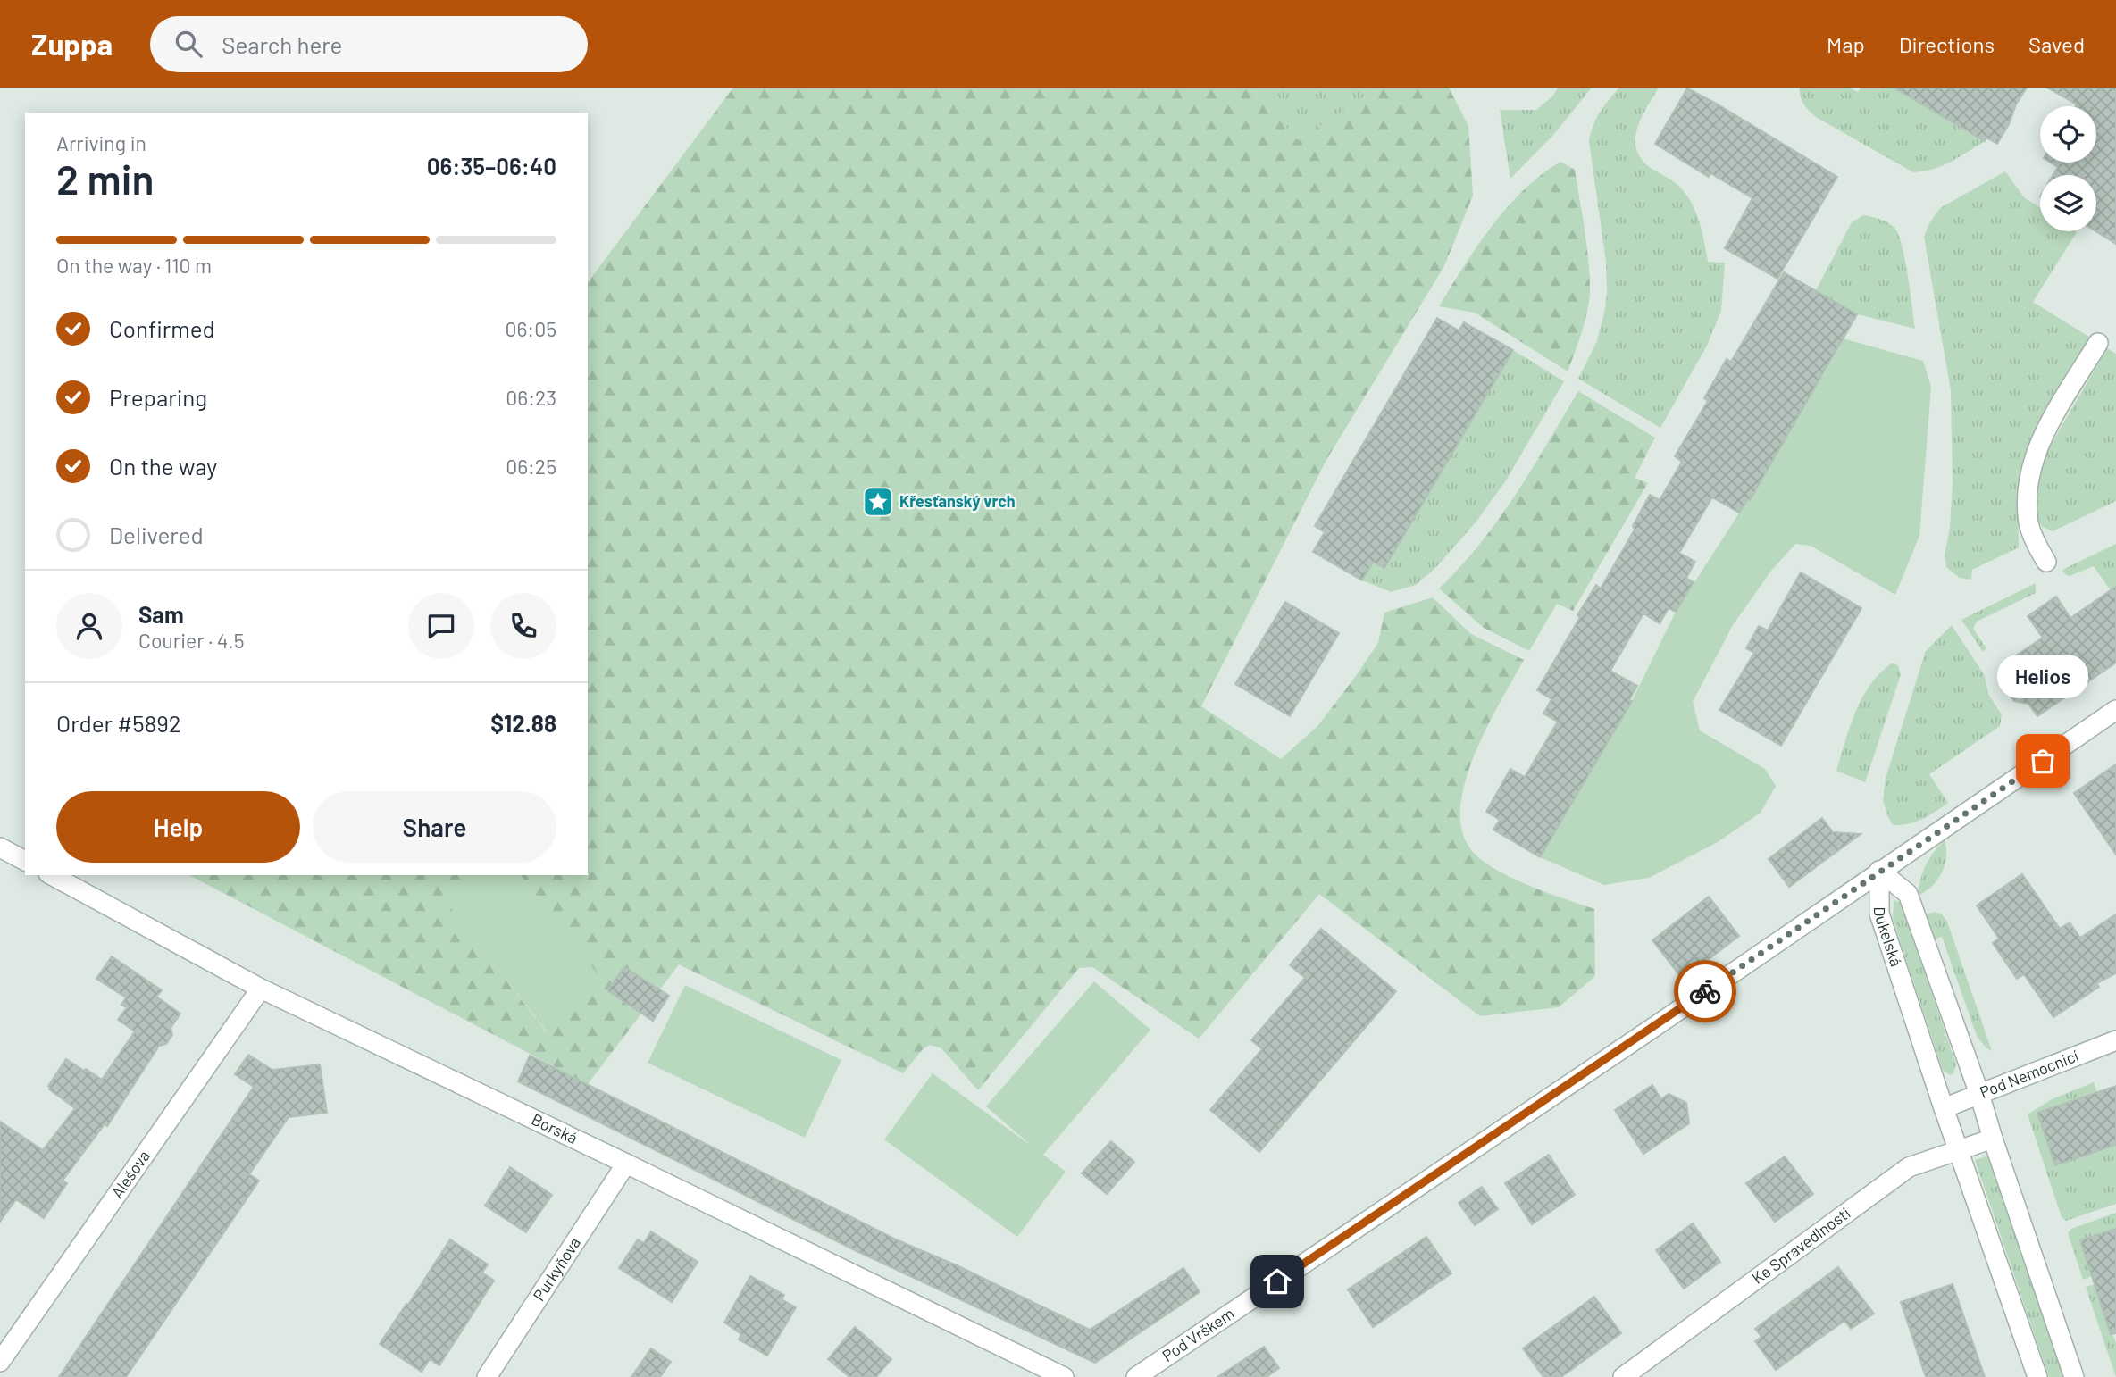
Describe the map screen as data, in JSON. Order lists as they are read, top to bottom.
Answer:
{
  "streets": {
    "street": [
      "Dukelská",
      "Pod Nemocnicí",
      "Borská",
      "Alešova",
      "Ke Spravedlnosti",
      "Purkyňova",
      "Pod Vrškem"
    ]
  },
  "crossings": [
    ["Dukelská", "Pod Nemocnicí"],
    ["Dukelská", "Ke Spravedlnosti"],
    ["Dukelská", "Pod Vrškem"],
    ["Borská", "Alešova"],
    ["Borská", "Purkyňova"]
  ],
  "places": {
    "place": ["Křesťanský vrch"],
    "other": ["Helios"]
  },
  "page": {
    "header": "Zuppa",
    "search": "Search here",
    "nav": ["Map", "Directions", "Saved"],
    "heading": ["2 min", "Arriving in", "06:35–06:40"],
    "panel": [
      "Sam",
      "Courier · 4.5",
      "Order #5892",
      "$12.88"
    ],
    "bar": "On the way · 110 m",
    "list": [
      ["Confirmed", "06:05"],
      ["Preparing", "06:23"],
      ["On the way", "06:25"],
      "Delivered"
    ],
    "bubble": "Helios",
    "buttons": ["Help", "Share"]
  }
}
